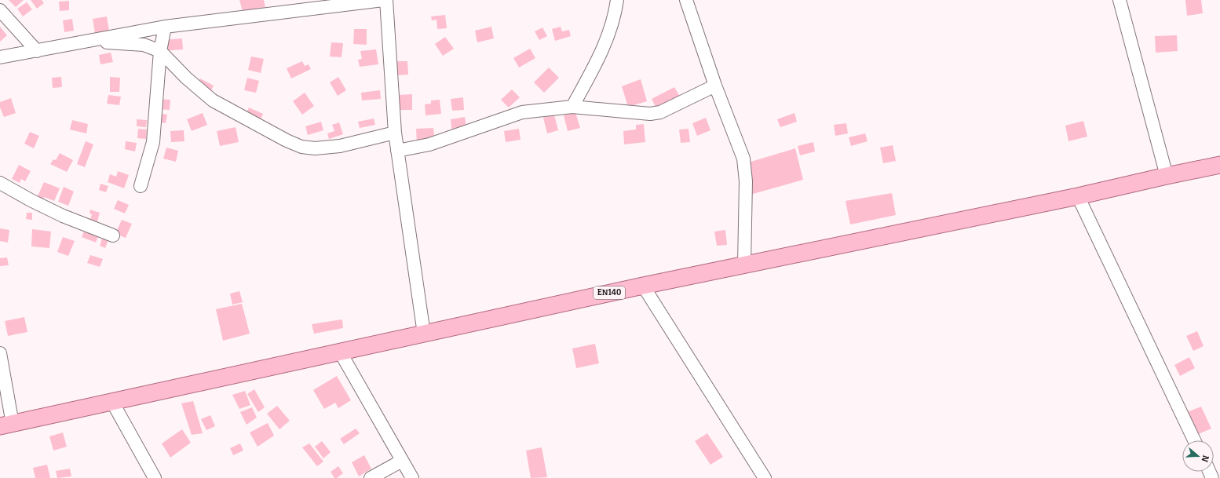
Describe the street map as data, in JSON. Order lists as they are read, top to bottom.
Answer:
{
  "streets": {
    "main road": ["EN140"]
  },
  "north": "right"
}
